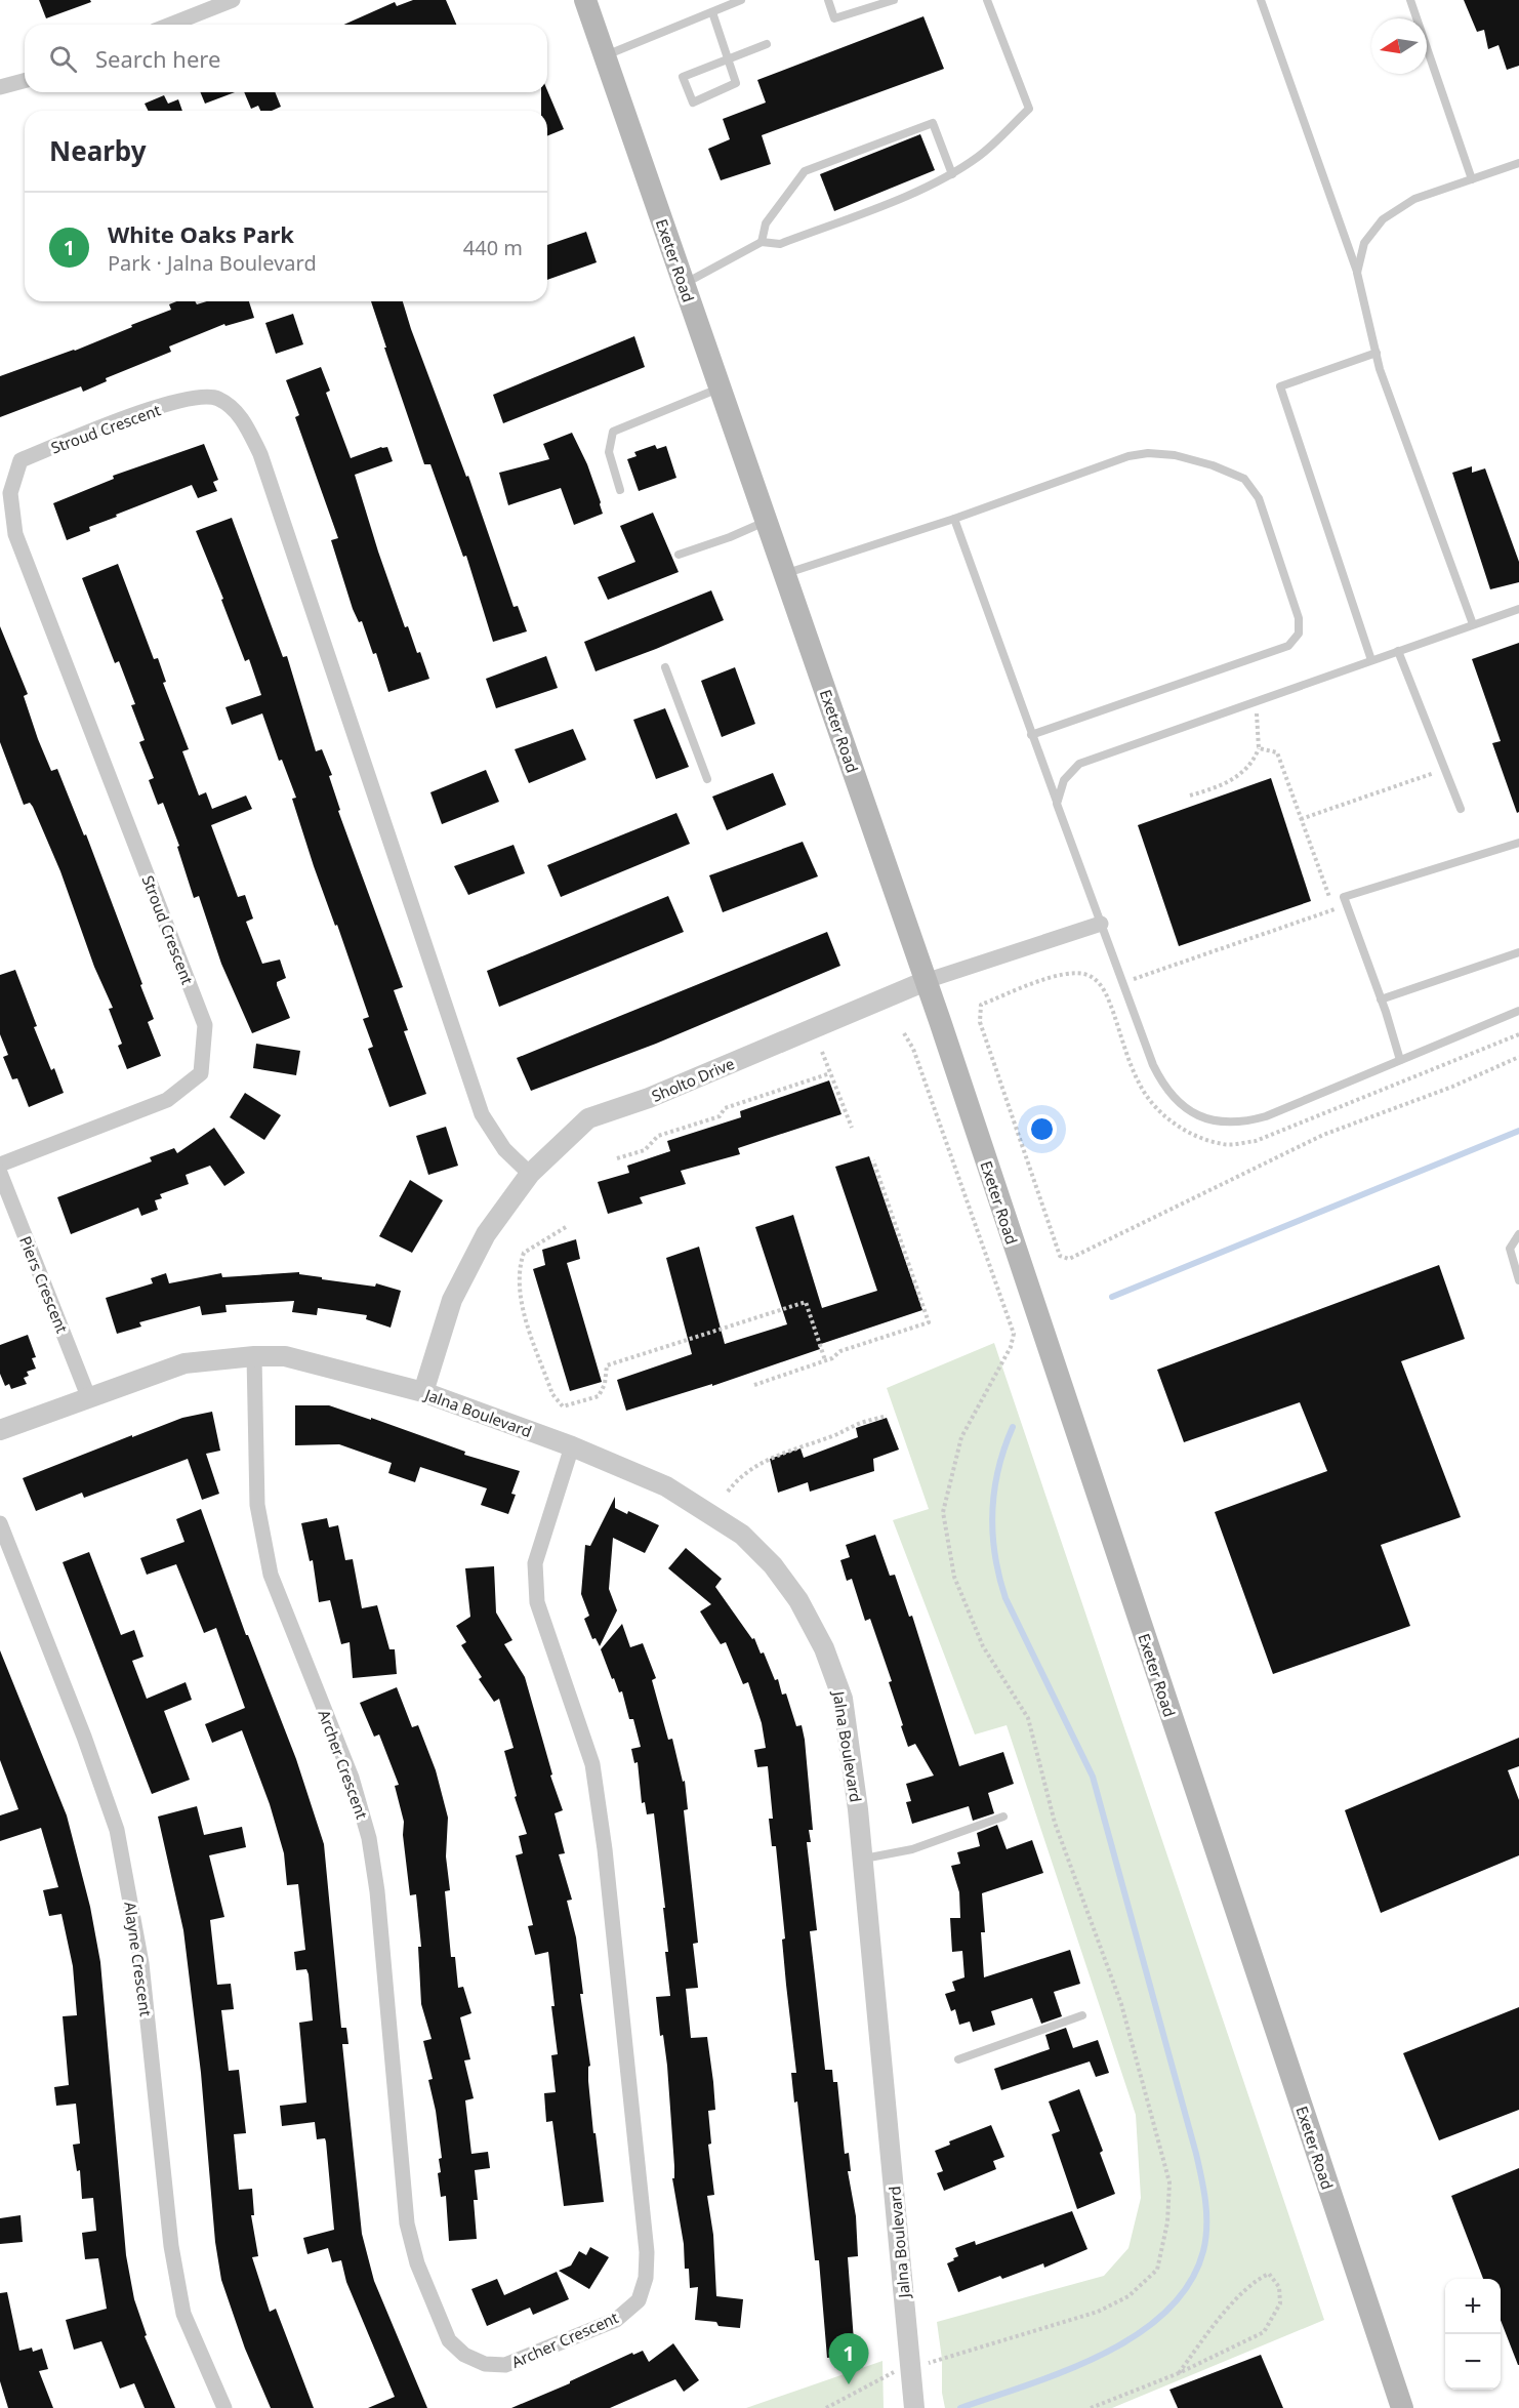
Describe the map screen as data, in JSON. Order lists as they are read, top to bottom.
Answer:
{
  "streets": {
    "main road": ["Exeter Road"],
    "street": [
      "Stroud Crescent",
      "Sholto Drive",
      "Piers Crescent",
      "Jalna Boulevard",
      "Archer Crescent",
      "Alayne Crescent"
    ]
  },
  "crossings": [
    ["Exeter Road", "Sholto Drive"],
    ["Stroud Crescent", "Sholto Drive"],
    ["Sholto Drive", "Jalna Boulevard"],
    ["Piers Crescent", "Jalna Boulevard"],
    ["Jalna Boulevard", "Archer Crescent"]
  ],
  "north": "left",
  "page": {
    "search": "Search here",
    "heading": "Nearby",
    "list": [
      {
        "mark": "1",
        "name": "White Oaks Park",
        "note": "Park · Jalna Boulevard",
        "value": "440 m"
      }
    ],
    "map_buttons": ["+", "−"],
    "pins": "1"
  }
}
